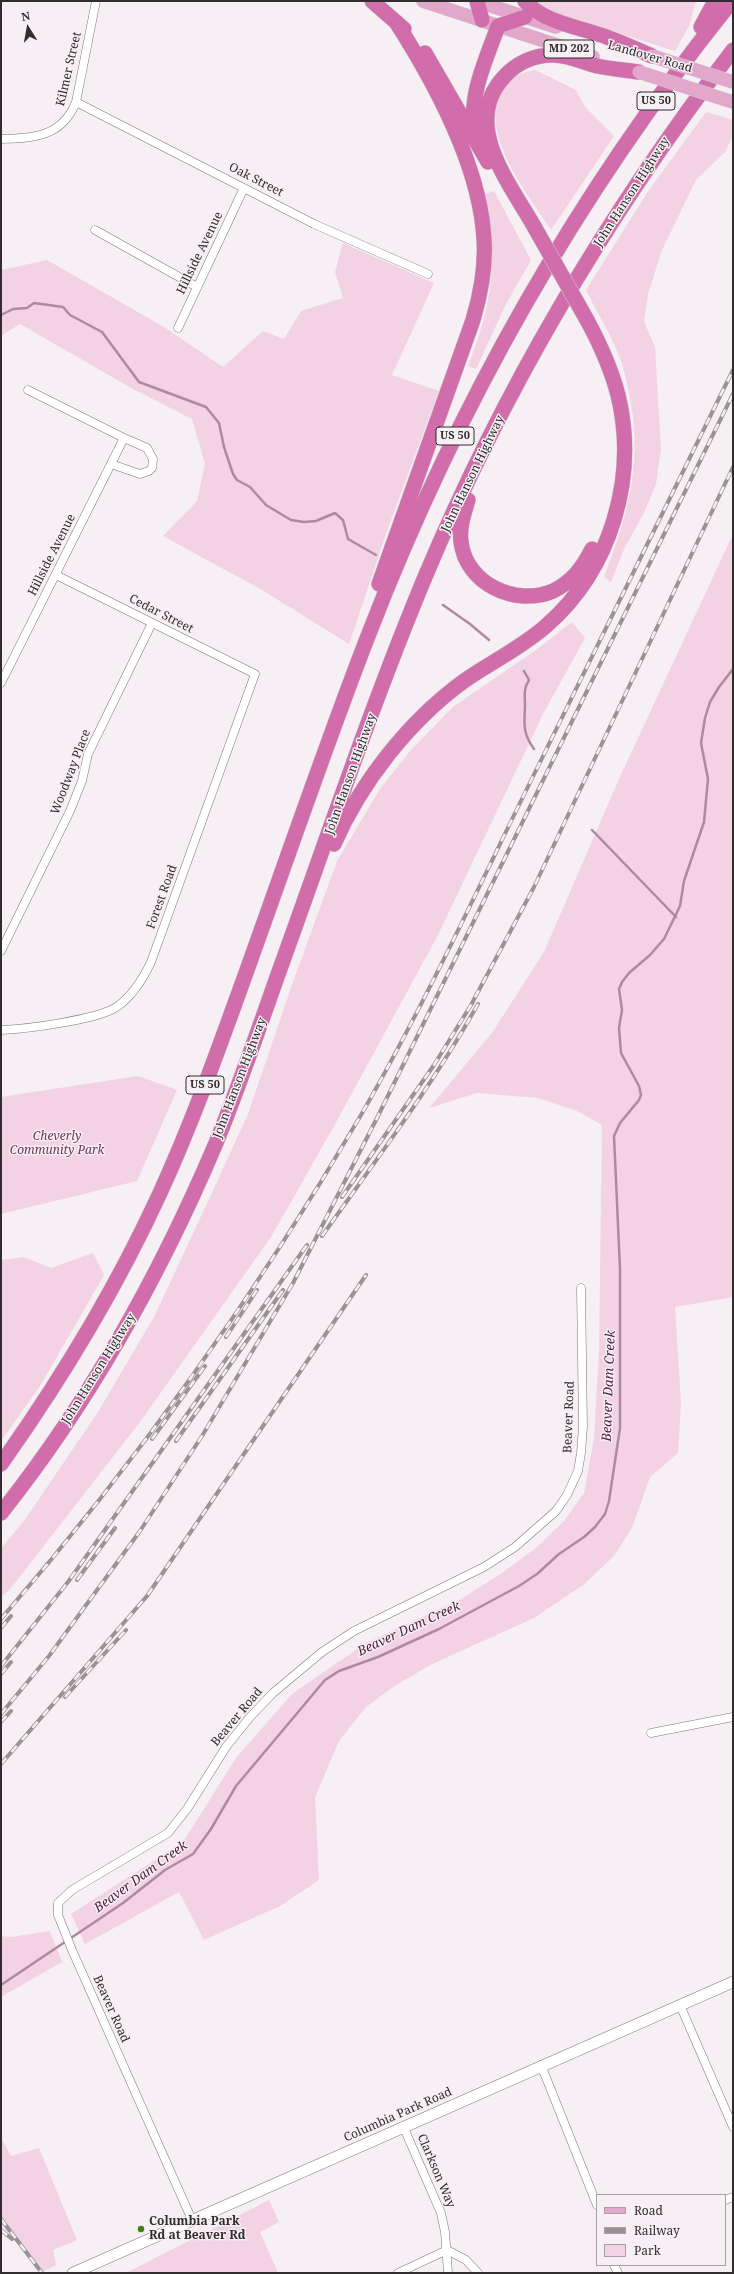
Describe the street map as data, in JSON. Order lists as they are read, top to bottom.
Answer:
{
  "streets": {
    "highway": ["US 50", "John Hanson Highway"],
    "main road": ["MD 202", "Landover Road"],
    "street": [
      "Kilmer Street",
      "Oak Street",
      "Hillside Avenue",
      "Cedar Street",
      "Woodway Place",
      "Forest Road",
      "Beaver Road",
      "Columbia Park Road",
      "Clarkson Way"
    ]
  },
  "crossings": [
    ["Kilmer Street", "Oak Street"],
    ["Oak Street", "Hillside Avenue"],
    ["Hillside Avenue", "Cedar Street"],
    ["Cedar Street", "Woodway Place"],
    ["Cedar Street", "Forest Road"],
    ["Beaver Road", "Columbia Park Road"],
    ["Columbia Park Road", "Clarkson Way"]
  ],
  "water": ["Beaver Dam Creek"],
  "parks": ["Cheverly Community Park"],
  "places": ["Columbia Park Rd at Beaver Rd"],
  "legend": ["Road", "Railway", "Park"],
  "north": "top"
}
